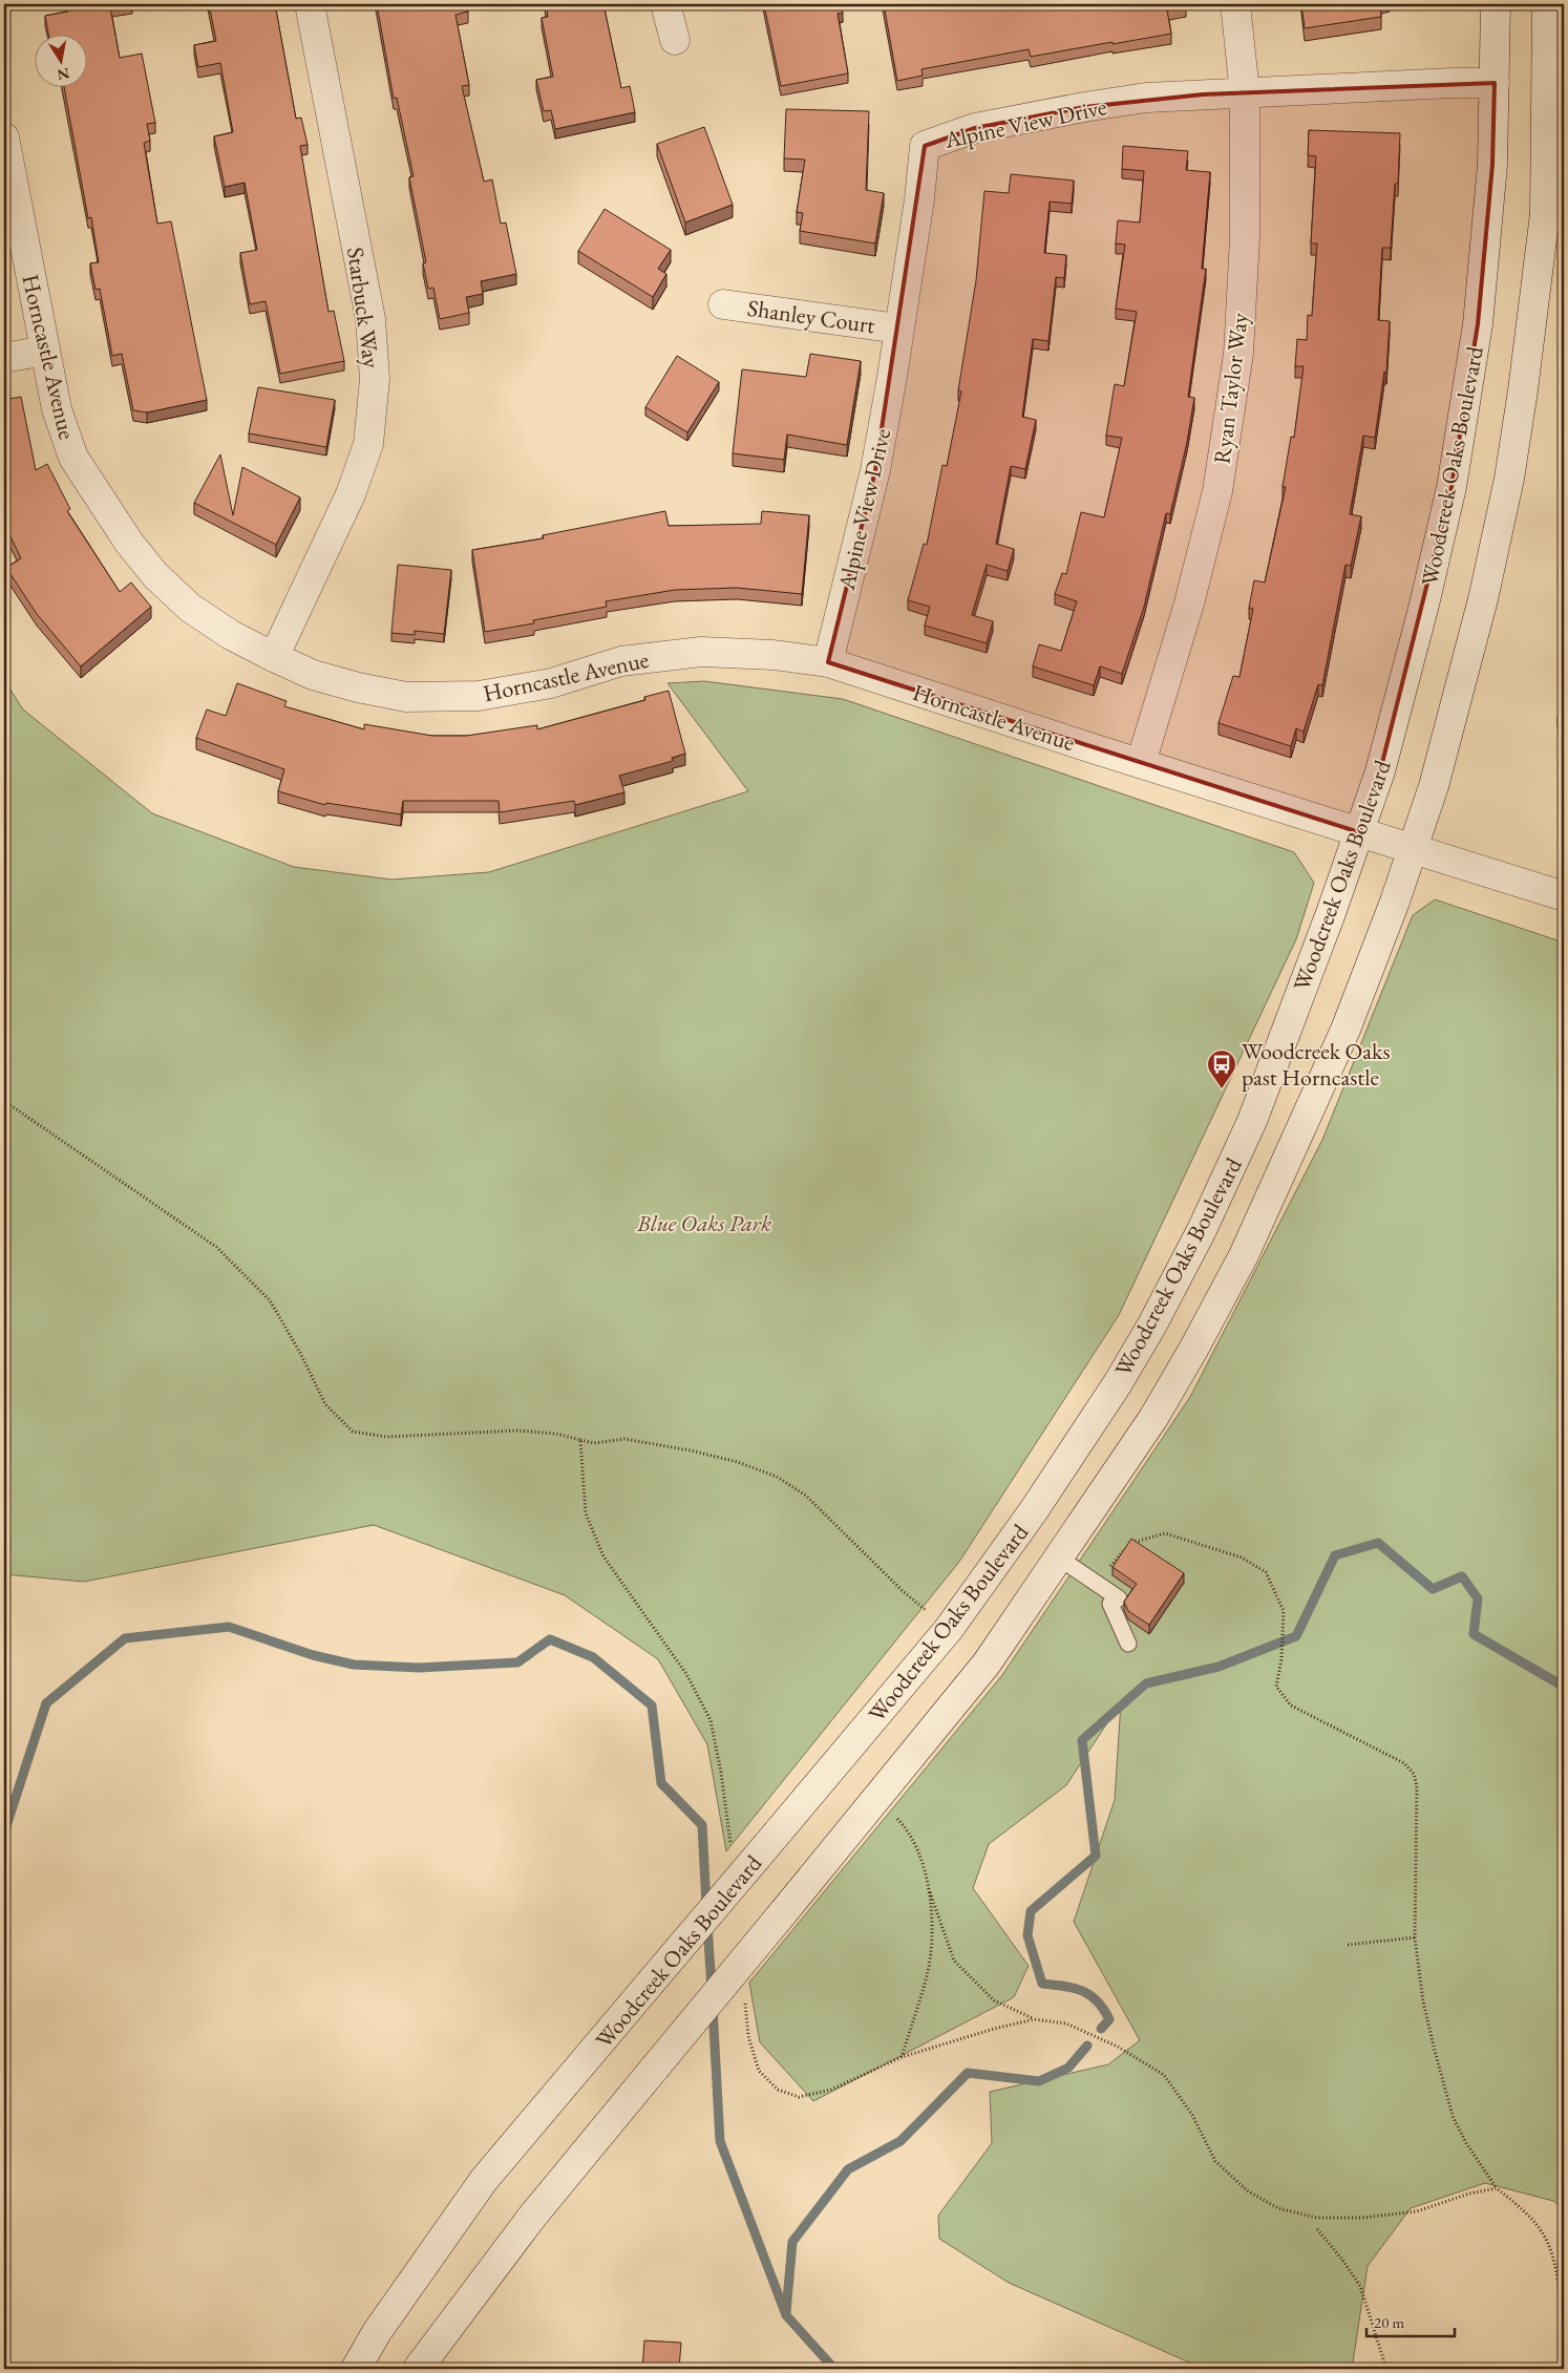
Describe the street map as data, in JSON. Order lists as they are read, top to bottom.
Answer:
{
  "streets": {
    "main road": [
      "Alpine View Drive",
      "Starbuck Way",
      "Shanley Court",
      "Horncastle Avenue",
      "Ryan Taylor Way",
      "Woodcreek Oaks Boulevard"
    ]
  },
  "crossings": [
    ["Alpine View Drive", "Shanley Court"],
    ["Alpine View Drive", "Horncastle Avenue"],
    ["Alpine View Drive", "Ryan Taylor Way"],
    ["Alpine View Drive", "Woodcreek Oaks Boulevard"],
    ["Starbuck Way", "Horncastle Avenue"],
    ["Horncastle Avenue", "Ryan Taylor Way"],
    ["Horncastle Avenue", "Woodcreek Oaks Boulevard"]
  ],
  "parks": ["Blue Oaks Park"],
  "places": {
    "bus stop": ["Woodcreek Oaks past Horncastle"]
  },
  "scale_bar": "20 m",
  "north": "bottom"
}
